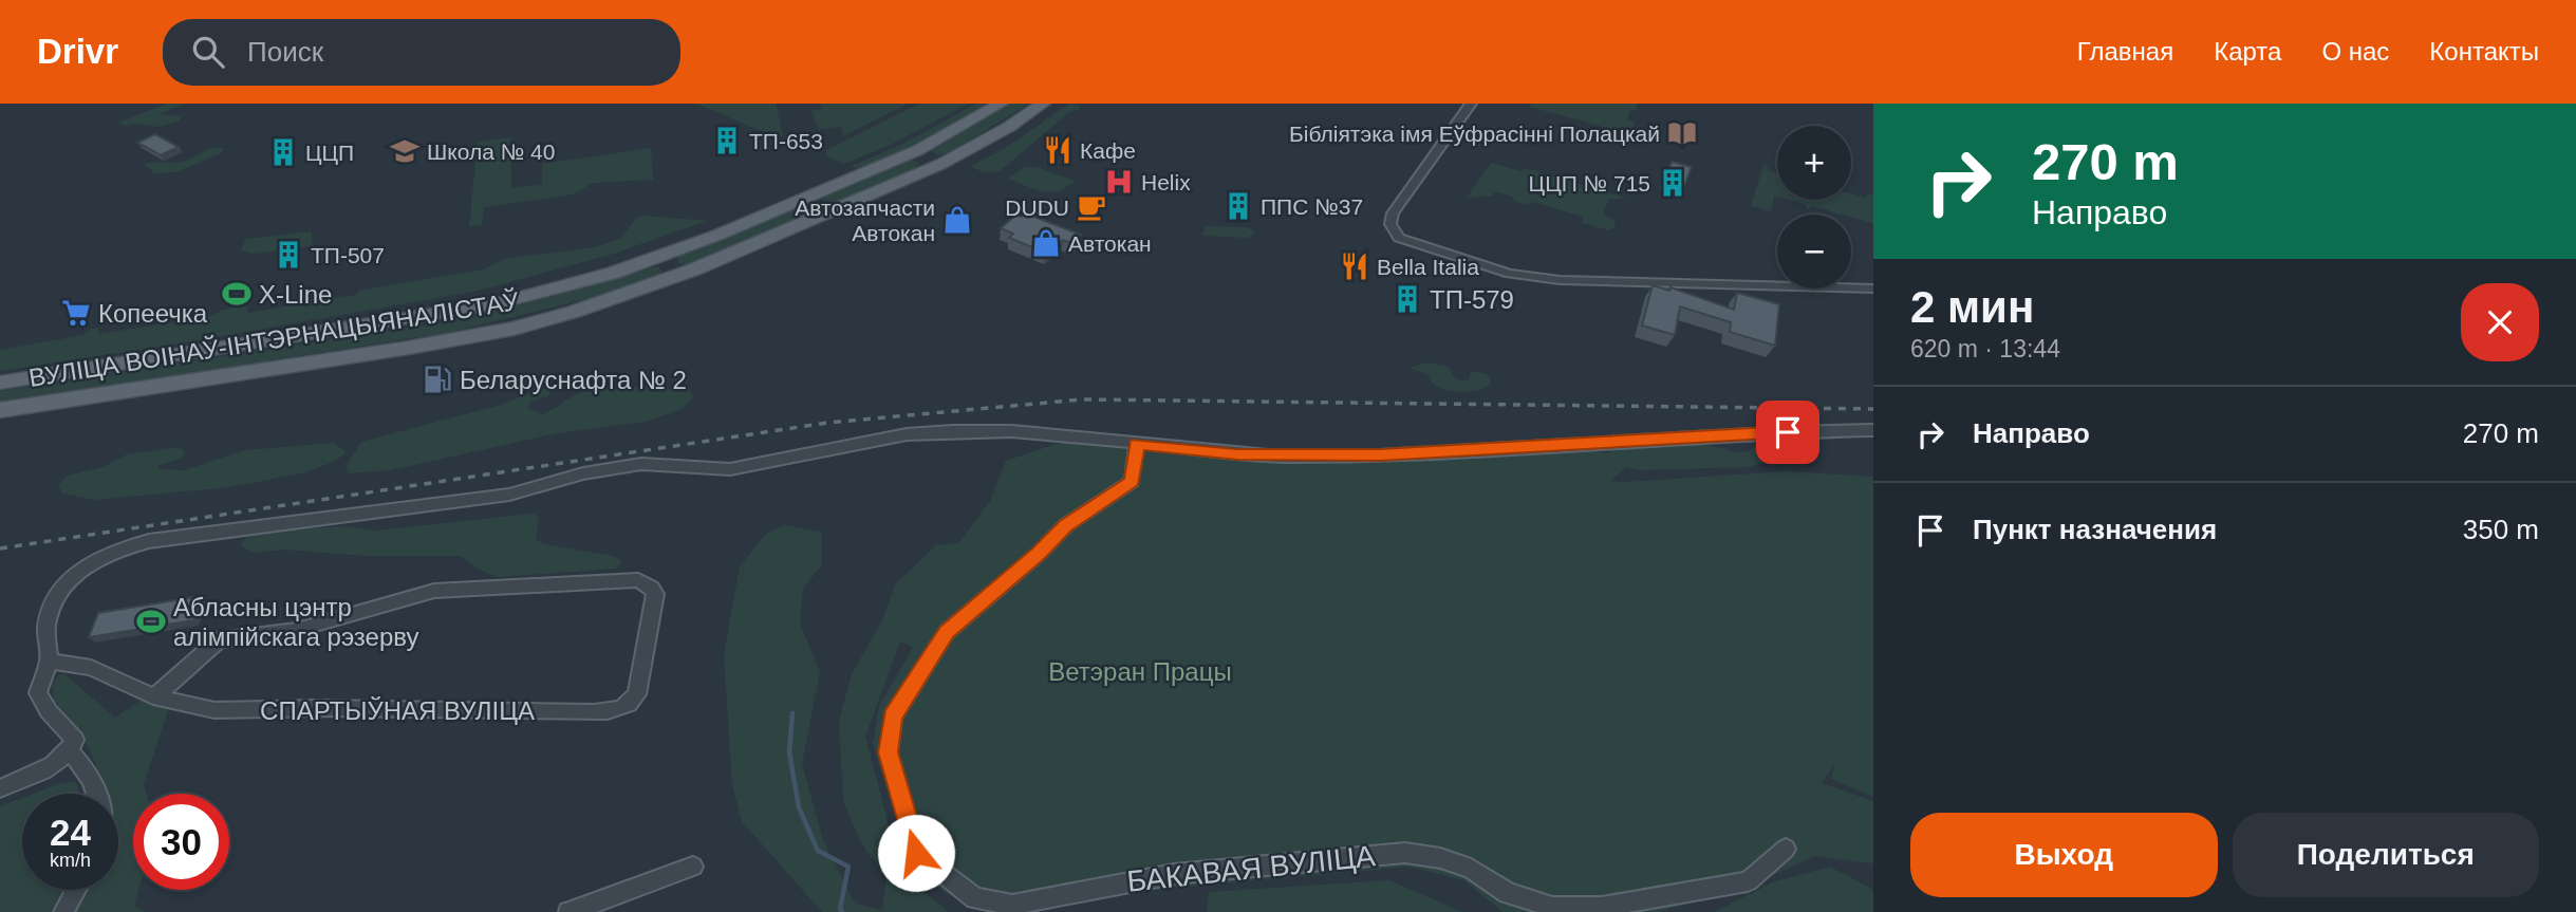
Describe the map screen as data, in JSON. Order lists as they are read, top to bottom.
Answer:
{
  "streets": {
    "main road": ["ВУЛІЦА ВОІНАЎ-ІНТЭРНАЦЫЯНАЛІСТАЎ"],
    "street": ["СПАРТЫЎНАЯ ВУЛІЦА", "БАКАВАЯ ВУЛІЦА"]
  },
  "parks": ["Ветэран Працы"],
  "places": {
    "library": ["Бібліятэка імя Еўфрасінні Полацкай"],
    "building": [
      "ТП-653",
      "ЦЦП",
      "ЦЦП № 715",
      "ППС №37",
      "ТП-507",
      "ТП-579"
    ],
    "restaurant": ["Кафе", "Bella Italia"],
    "school or university": ["Школа № 40"],
    "hospital": ["Helix"],
    "cafe": ["DUDU"],
    "shop": ["Автозапчасти Автокан", "Автокан"],
    "sports": ["X-Line", "Абласны цэнтр алімпійскага рэзерву"],
    "supermarket": ["Копеечка"],
    "fuel station": ["Беларуснафта № 2"]
  },
  "page": {
    "header": "Drivr",
    "search": "Поиск",
    "nav": [
      "Главная",
      "Карта",
      "О нас",
      "Контакты"
    ],
    "turn": ["270 m", "Направо"],
    "map_buttons": ["+", "−"],
    "heading": ["2 мин", "620 m · 13:44"],
    "list": [
      {
        "name": "Направо",
        "value": "270 m"
      },
      {
        "name": "Пункт назначения",
        "value": "350 m"
      }
    ],
    "speed": "24 km/h",
    "limit": "30",
    "buttons": ["Выход", "Поделиться"]
  }
}
